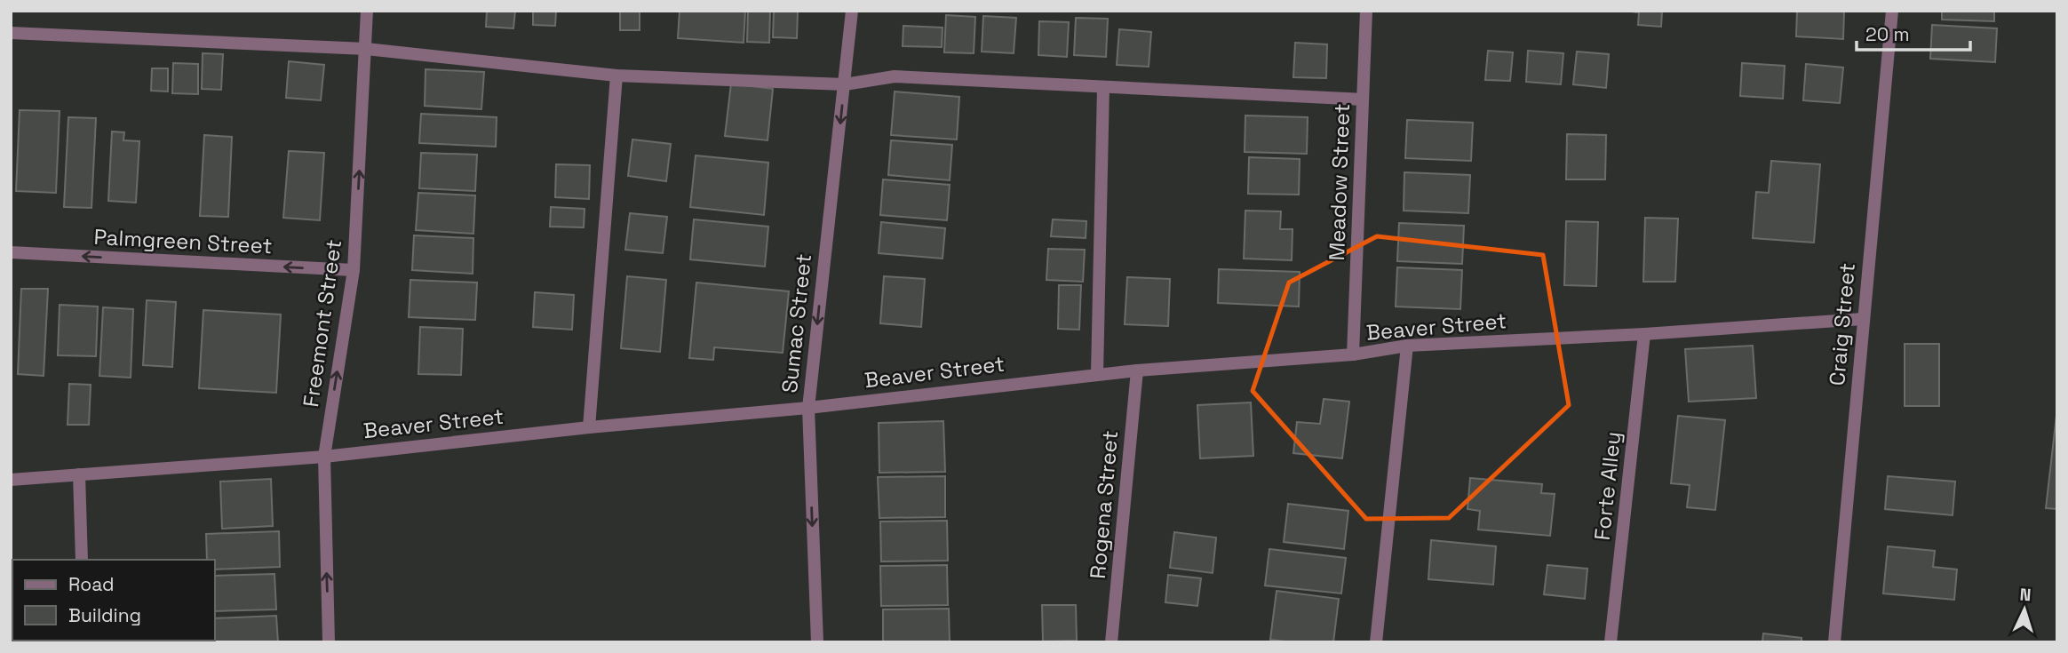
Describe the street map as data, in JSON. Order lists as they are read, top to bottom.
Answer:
{
  "streets": {
    "street": [
      "Meadow Street",
      "Palmgreen Street",
      "Freemont Street",
      "Sumac Street",
      "Craig Street",
      "Beaver Street",
      "Forte Alley",
      "Rogena Street"
    ]
  },
  "crossings": [
    ["Meadow Street", "Beaver Street"],
    ["Palmgreen Street", "Freemont Street"],
    ["Freemont Street", "Beaver Street"],
    ["Sumac Street", "Beaver Street"],
    ["Craig Street", "Beaver Street"],
    ["Beaver Street", "Forte Alley"],
    ["Beaver Street", "Rogena Street"]
  ],
  "one_way": ["Palmgreen Street", "Freemont Street", "Sumac Street"],
  "legend": ["Road", "Building"],
  "scale_bar": "20 m",
  "north": "top"
}
